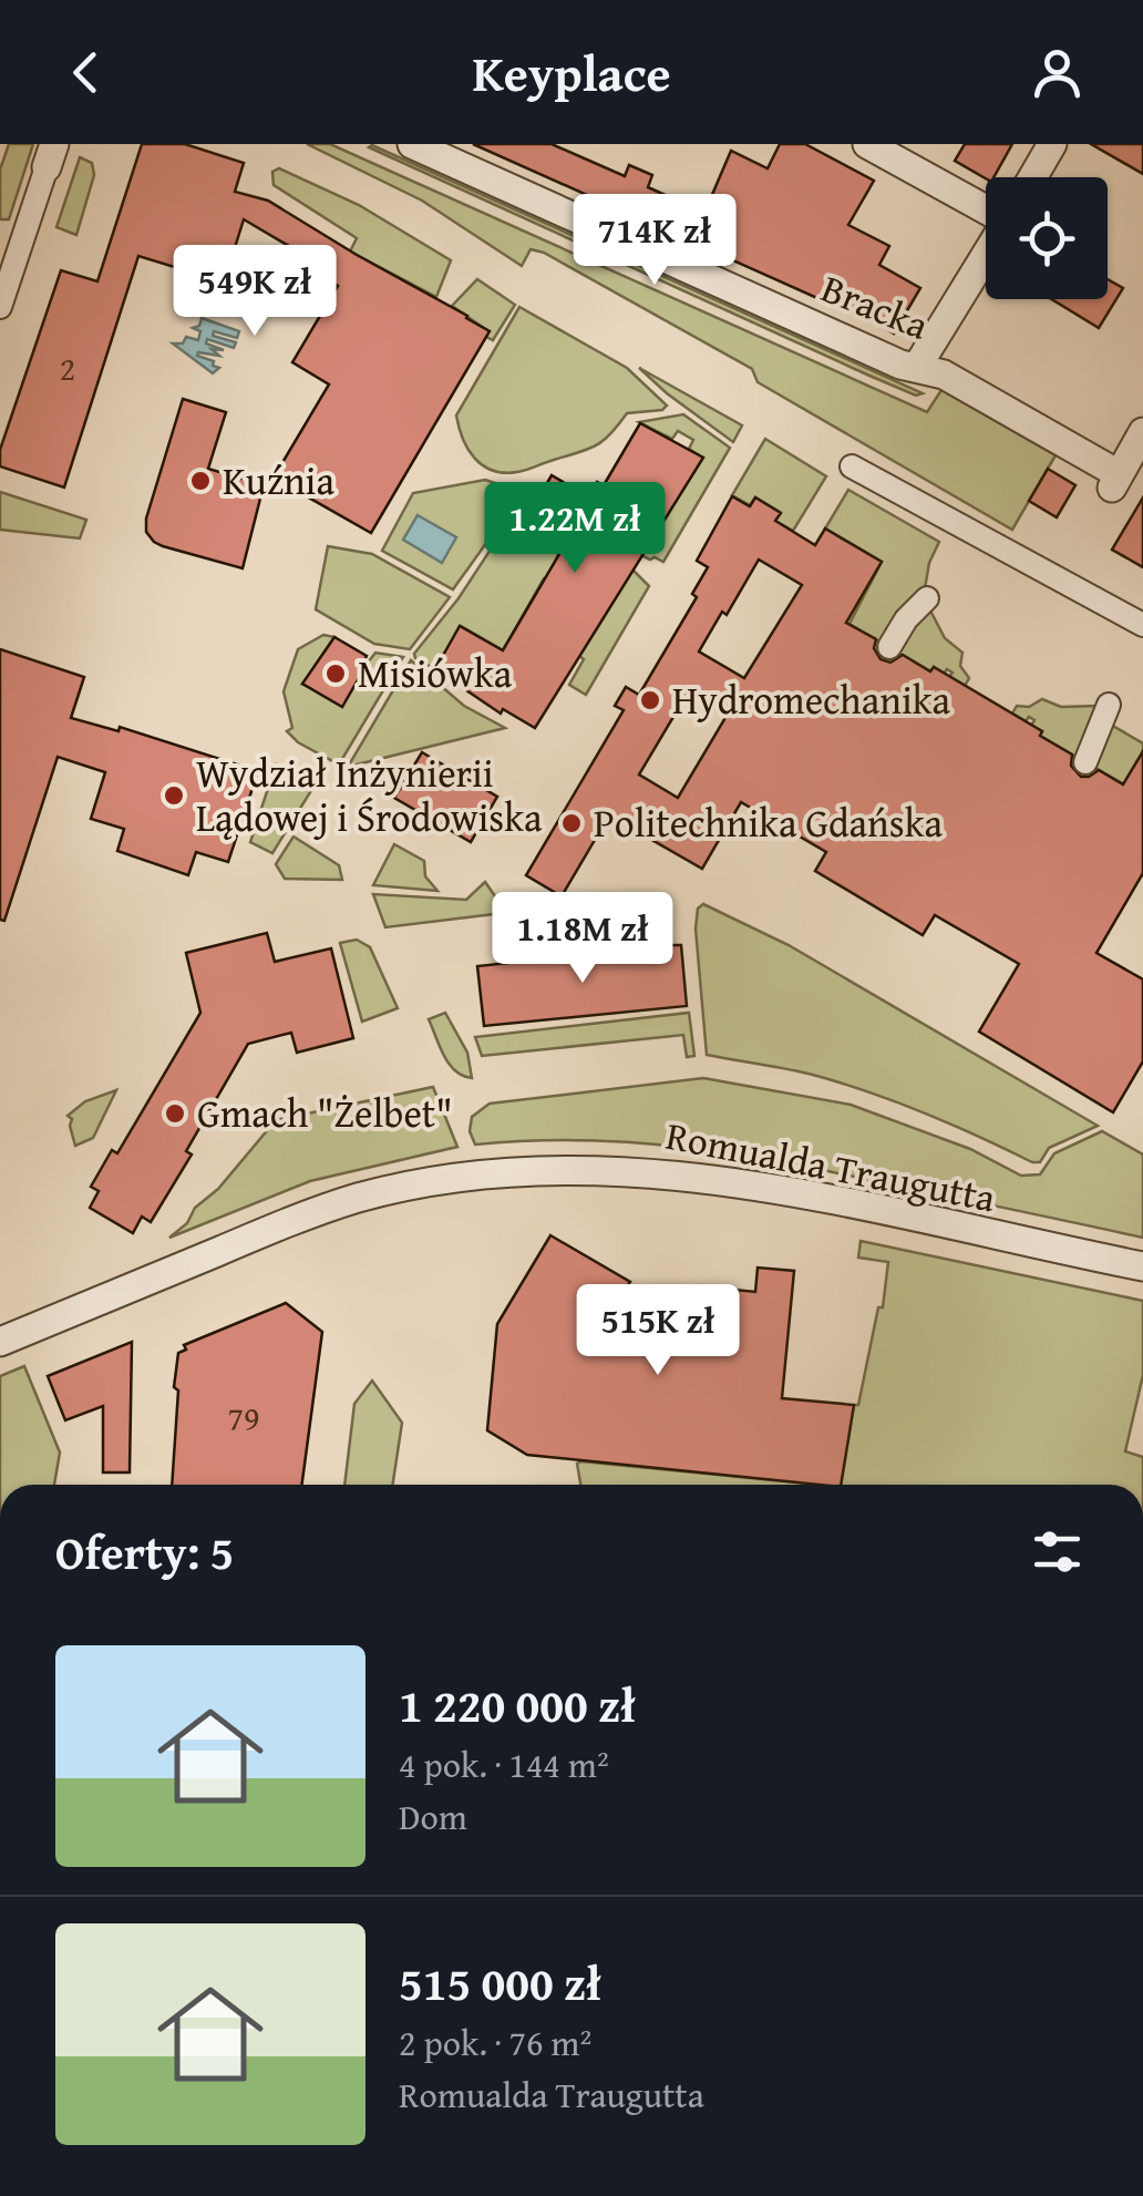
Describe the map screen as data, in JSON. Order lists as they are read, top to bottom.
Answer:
{
  "streets": {
    "street": ["Bracka", "Romualda Traugutta"]
  },
  "places": [
    "Kuźnia",
    "Misiówka",
    "Hydromechanika",
    "Wydział Inżynierii Lądowej i Środowiska",
    "Politechnika Gdańska",
    "Gmach \"Żelbet\""
  ],
  "house_numbers": ["2", "79"],
  "page": {
    "header": "Keyplace",
    "price": [
      "714K zł",
      "549K zł",
      "1.22M zł",
      "1.18M zł",
      "515K zł"
    ],
    "heading": "Oferty: 5",
    "list": [
      {
        "name": "1 220 000 zł",
        "note": "4 pok. · 144 m² · Dom"
      },
      {
        "name": "515 000 zł",
        "note": "2 pok. · 76 m² · Romualda Traugutta"
      }
    ]
  }
}
